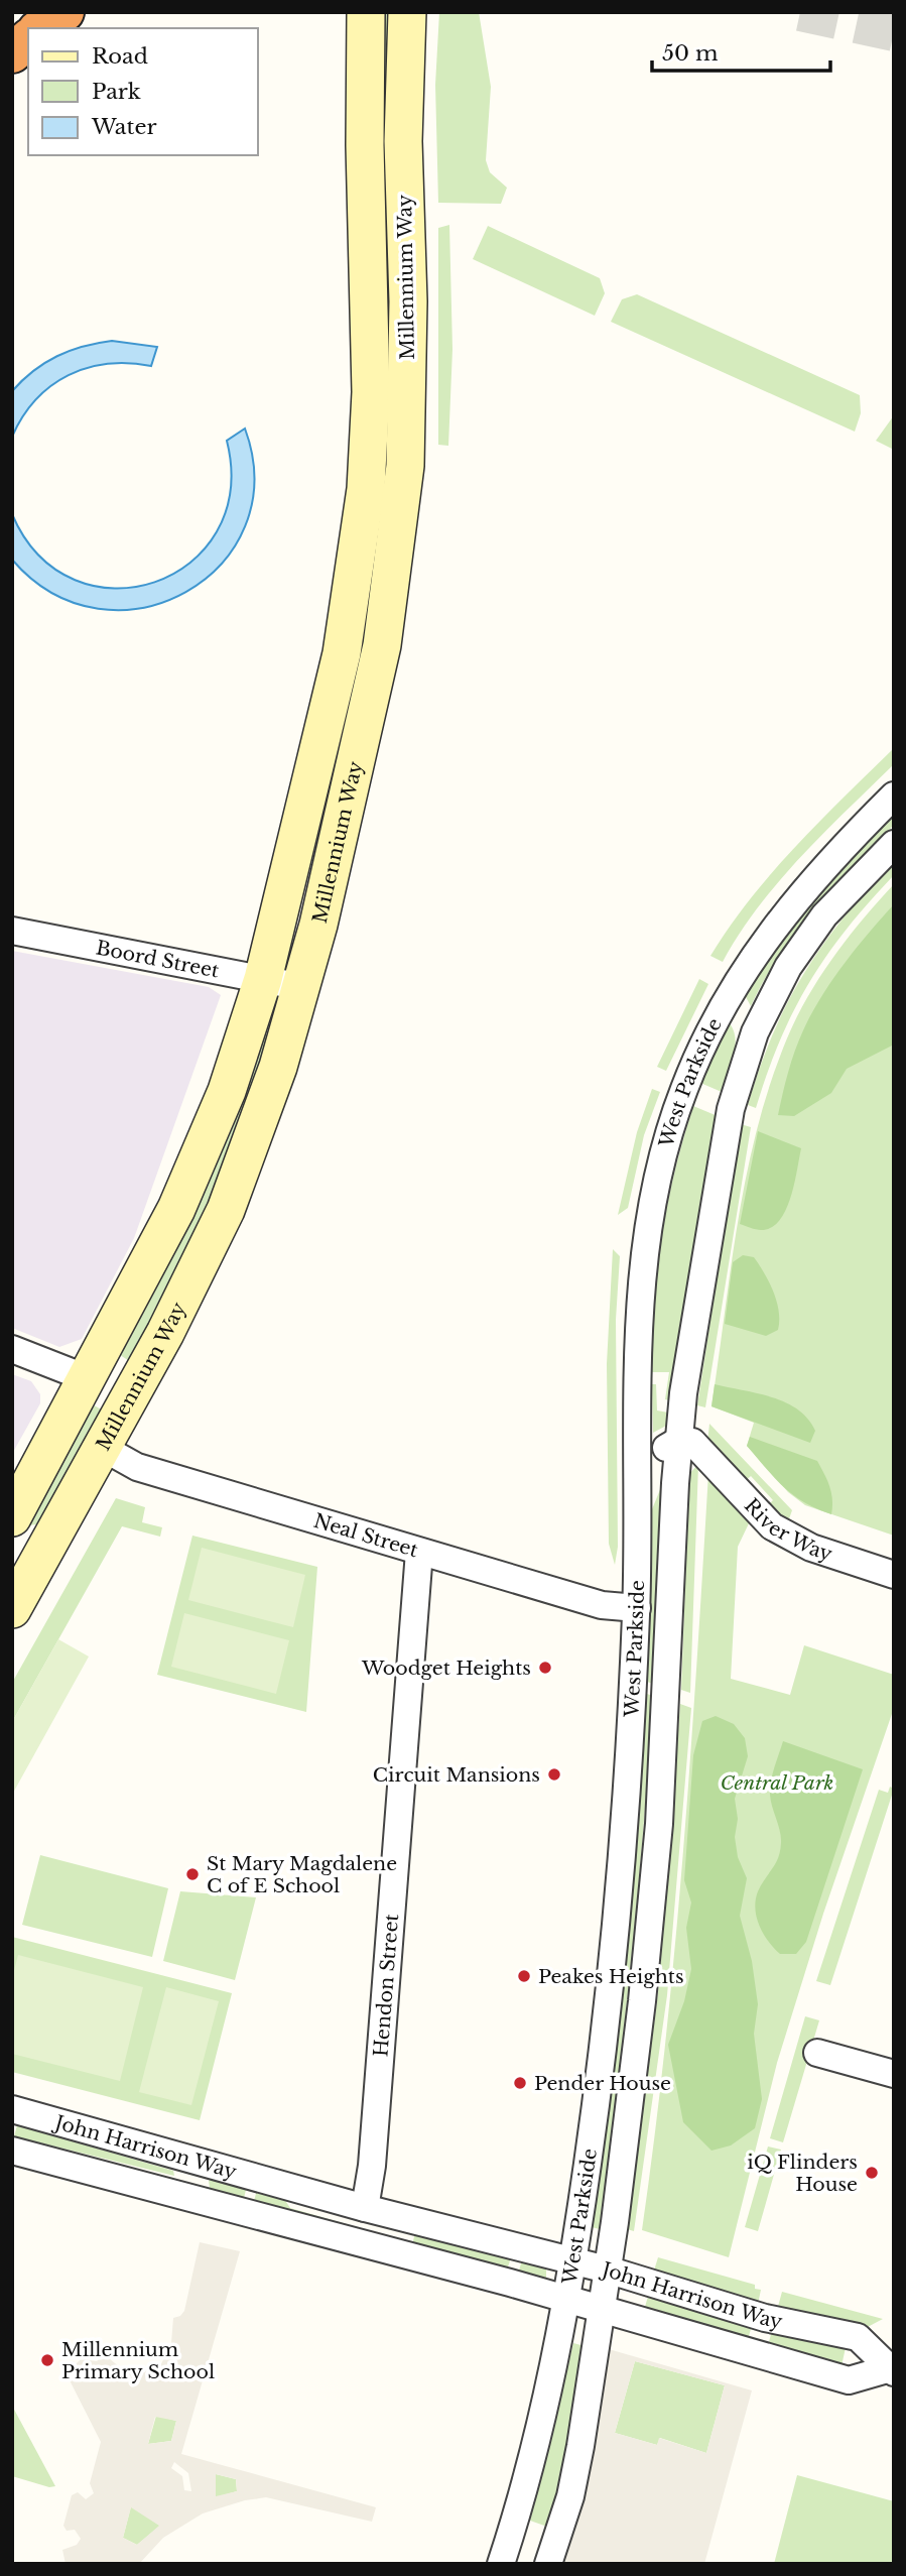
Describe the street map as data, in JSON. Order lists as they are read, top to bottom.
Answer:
{
  "streets": {
    "street": [
      "Millennium Way",
      "Boord Street",
      "West Parkside",
      "River Way",
      "Neal Street",
      "Hendon Street",
      "John Harrison Way"
    ]
  },
  "crossings": [
    ["Millennium Way", "Boord Street"],
    ["Millennium Way", "Neal Street"],
    ["West Parkside", "River Way"],
    ["West Parkside", "Neal Street"],
    ["West Parkside", "John Harrison Way"],
    ["Neal Street", "Hendon Street"],
    ["Hendon Street", "John Harrison Way"]
  ],
  "parks": ["Central Park"],
  "places": [
    "Woodget Heights",
    "Circuit Mansions",
    "St Mary Magdalene C of E School",
    "Peakes Heights",
    "Pender House",
    "iQ Flinders House",
    "Millennium Primary School"
  ],
  "legend": ["Road", "Park", "Water"],
  "scale_bar": "50 m"
}
